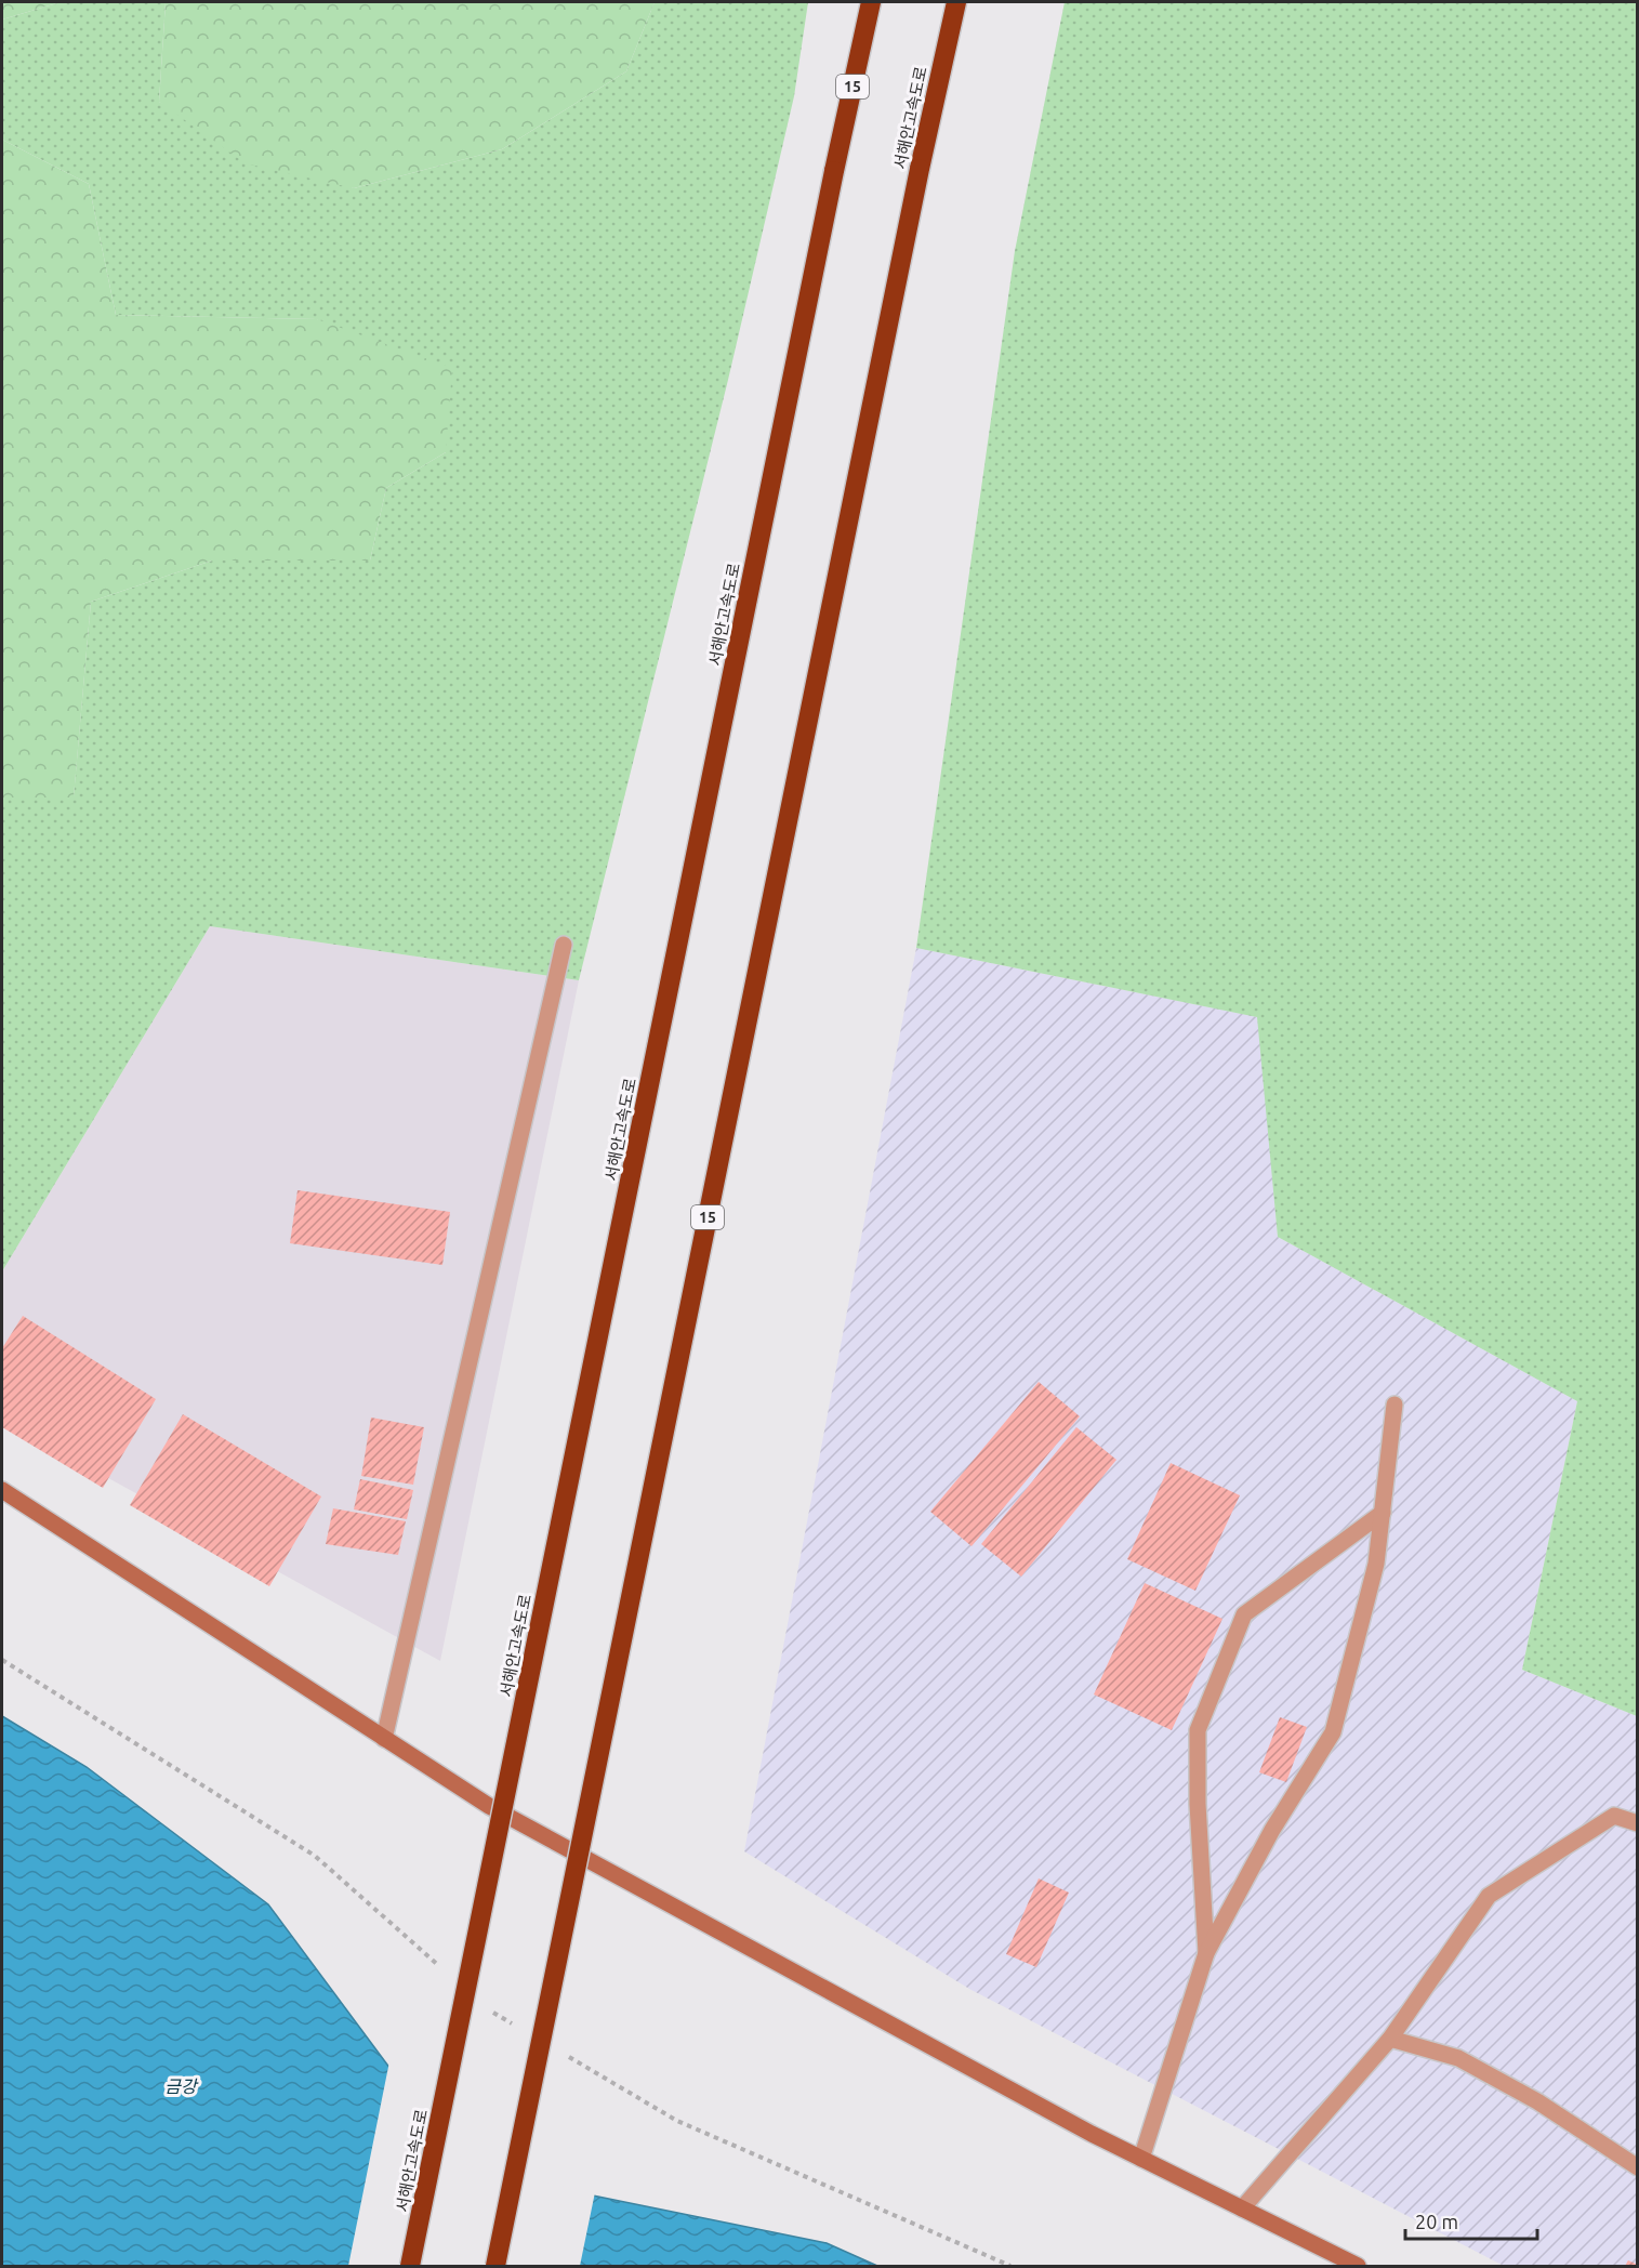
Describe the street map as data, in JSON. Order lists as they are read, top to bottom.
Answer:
{
  "streets": {
    "highway": ["15", "서해안고속도로"]
  },
  "water": ["금강"],
  "scale_bar": "20 m"
}
